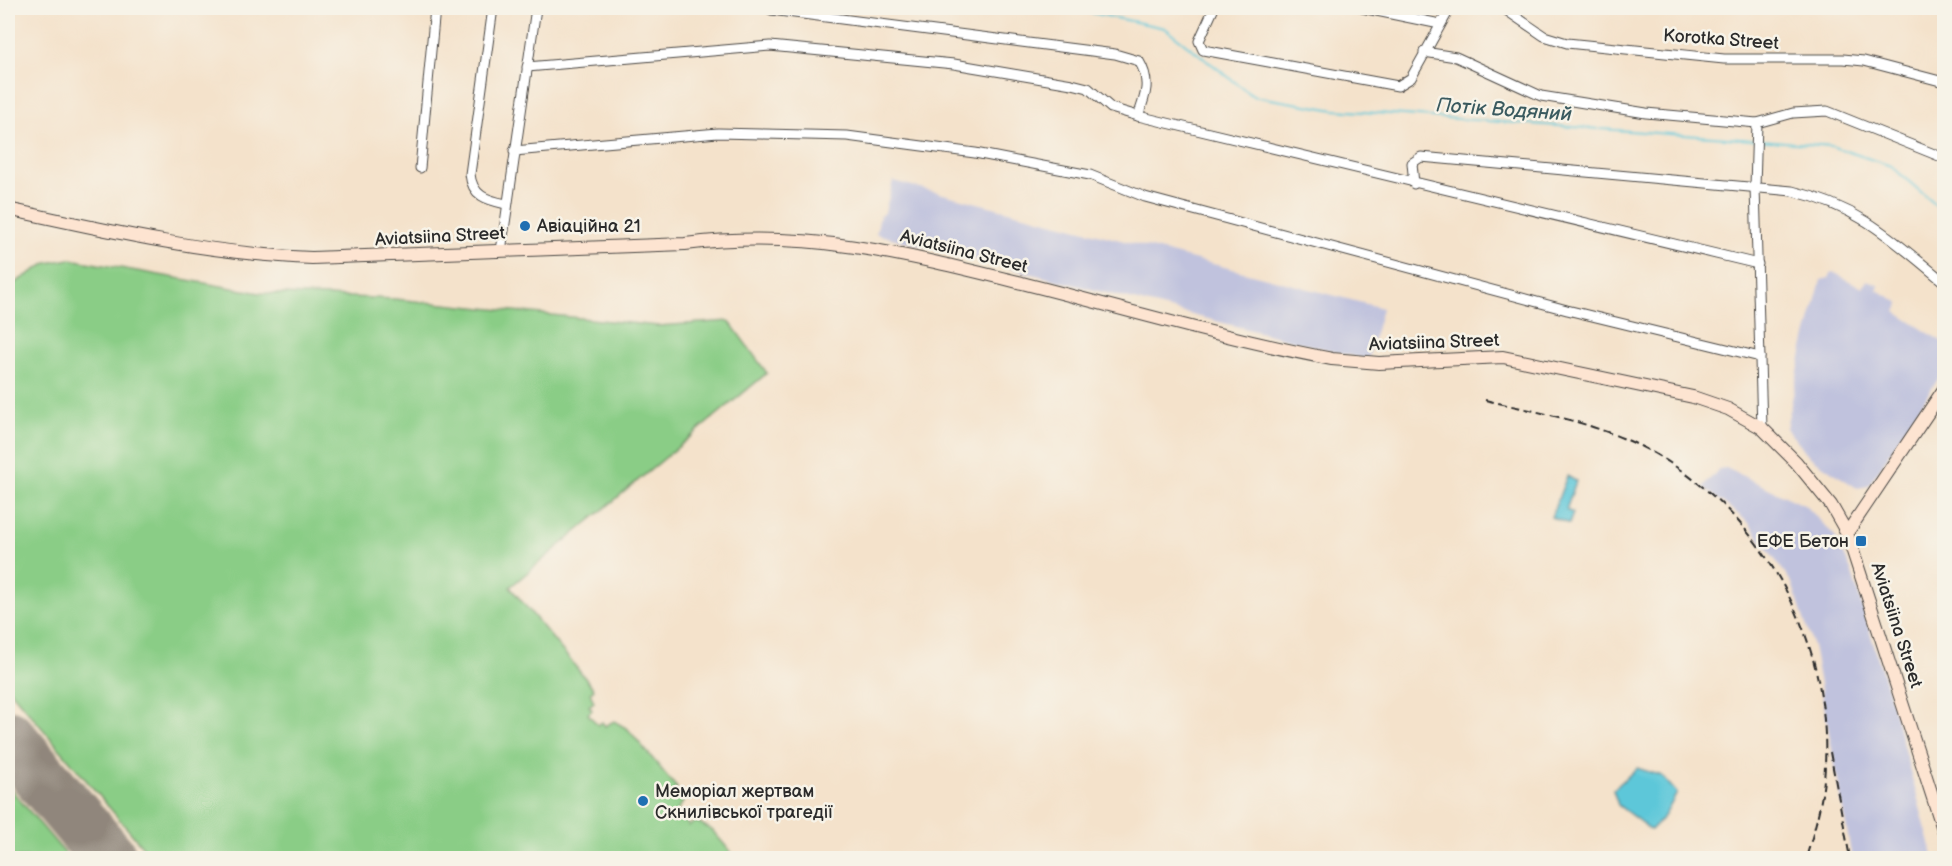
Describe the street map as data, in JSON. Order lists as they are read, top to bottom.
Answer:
{
  "streets": {
    "street": ["Korotka Street", "Aviatsiina Street"]
  },
  "water": ["Потік Водяний"],
  "places": {
    "other": ["Авіаційна 21", "Меморіал жертвам Скнилівської трагедії"],
    "transit": ["ЕФЕ Бетон"]
  }
}
